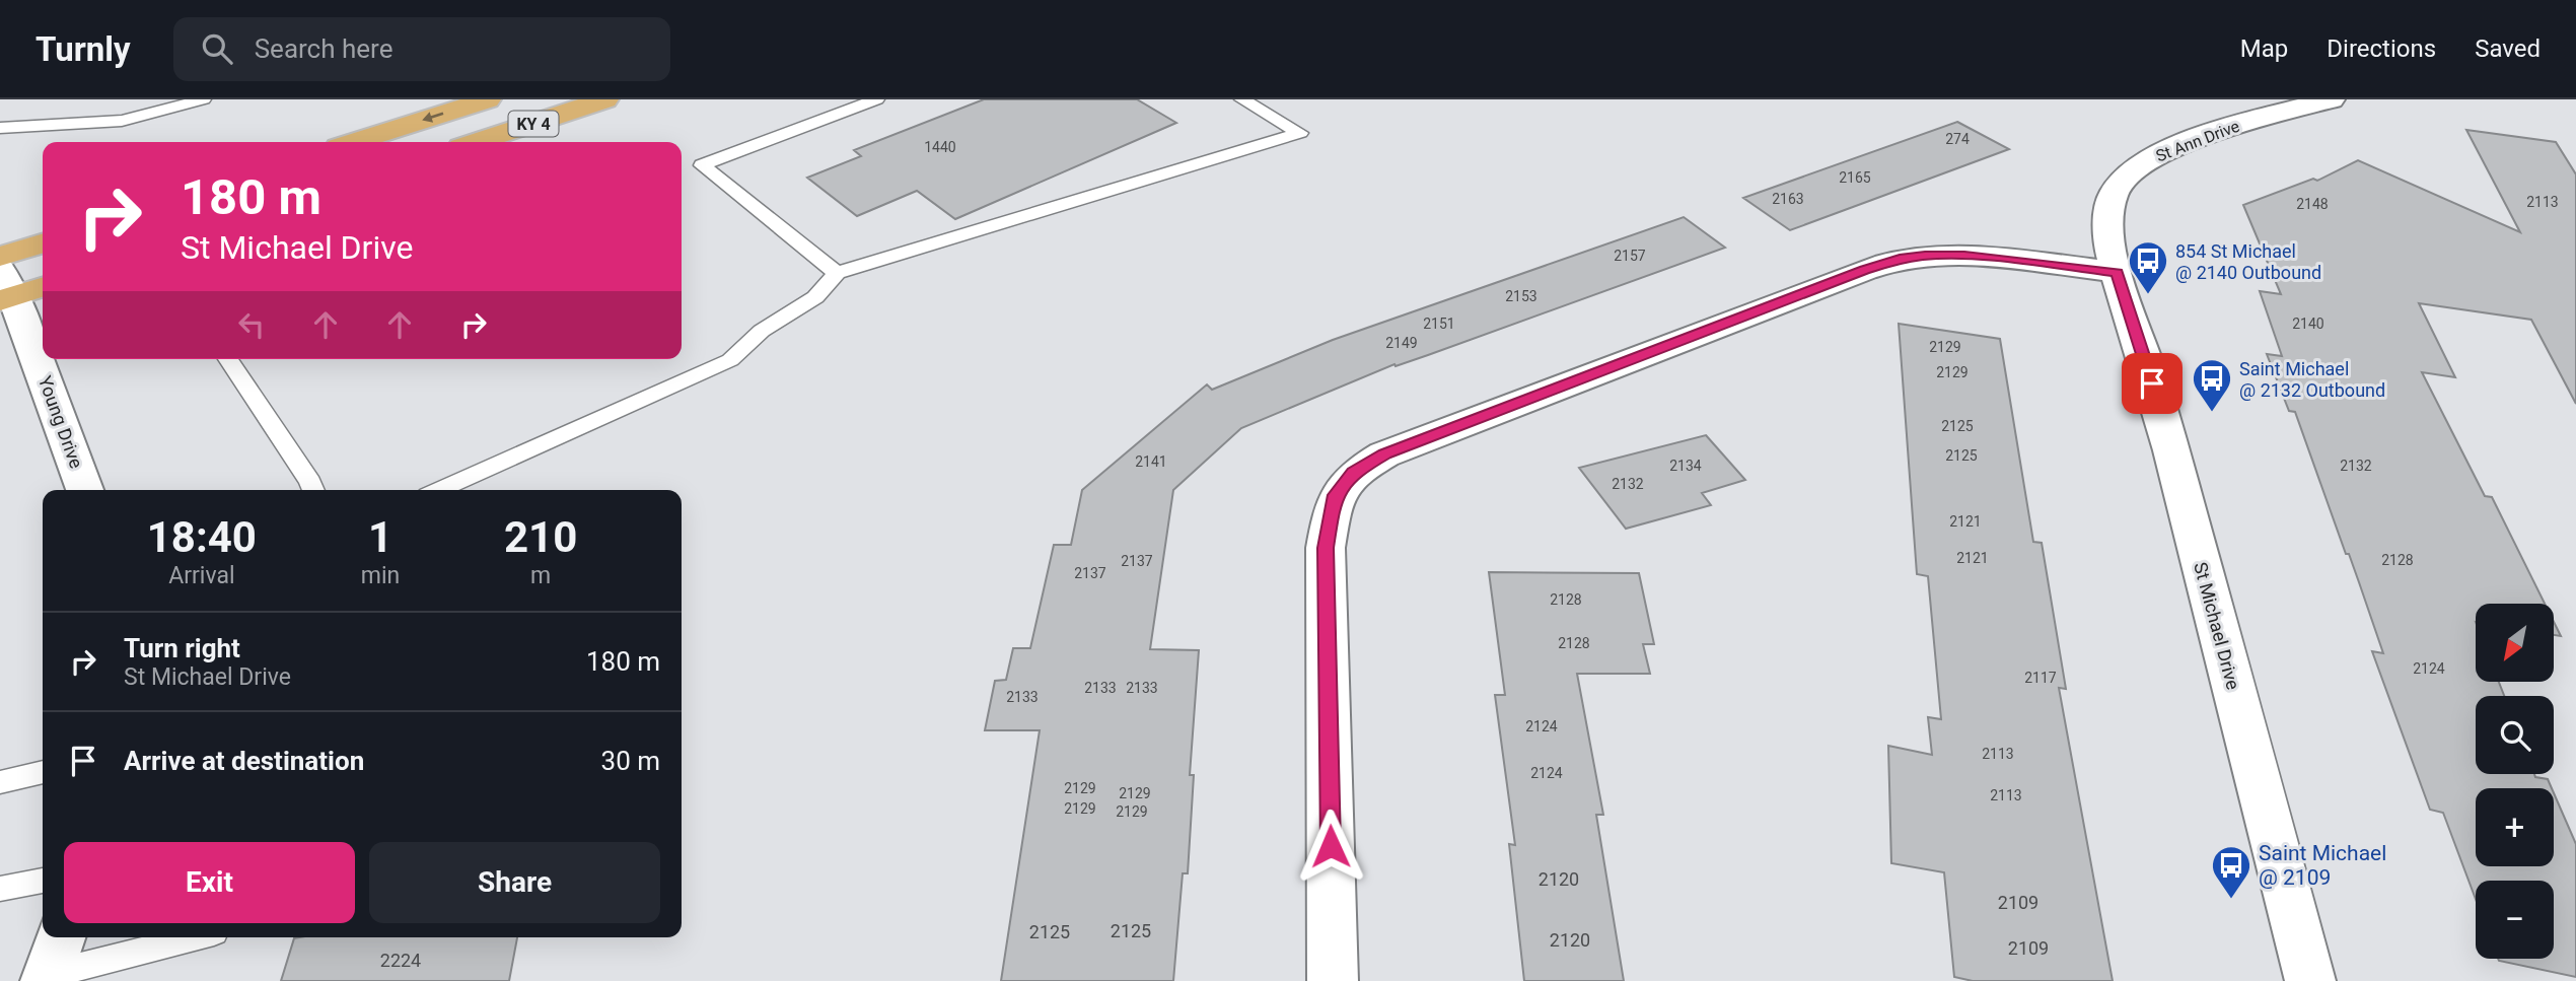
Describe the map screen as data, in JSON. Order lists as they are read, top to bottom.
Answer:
{
  "streets": {
    "highway": ["KY 4"],
    "street": ["St Ann Drive", "Young Drive", "St Michael Drive"]
  },
  "crossings": [
    ["St Ann Drive", "St Michael Drive"]
  ],
  "places": {
    "bus stop": ["854 St Michael @ 2140 Outbound", "Saint Michael @ 2132 Outbound", "Saint Michael @ 2109"]
  },
  "house_numbers": [
    "274",
    "1440",
    "2165",
    "2163",
    "2113",
    "2148",
    "2157",
    "2153",
    "2151",
    "2140",
    "2149",
    "2129",
    "2129",
    "2125",
    "2125",
    "2141",
    "2134",
    "2132",
    "2132",
    "2121",
    "2121",
    "2128",
    "2137",
    "2137",
    "2128",
    "2128",
    "2124",
    "2117",
    "2133",
    "2133",
    "2133",
    "2124",
    "2113",
    "2124",
    "2129",
    "2129",
    "2113",
    "2129",
    "2129",
    "2120",
    "2109",
    "2125",
    "2125",
    "2120",
    "2109",
    "2224"
  ],
  "north": "bottom left",
  "page": {
    "header": "Turnly",
    "search": "Search here",
    "nav": ["Map", "Directions", "Saved"],
    "turn": ["180 m", "St Michael Drive"],
    "eta": [
      "18:40",
      "Arrival",
      "1",
      "min",
      "210",
      "m"
    ],
    "map_buttons": ["+", "−"],
    "list": [
      {
        "name": "Turn right",
        "note": "St Michael Drive",
        "value": "180 m"
      },
      {
        "name": "Arrive at destination",
        "value": "30 m"
      }
    ],
    "buttons": ["Exit", "Share"]
  }
}
